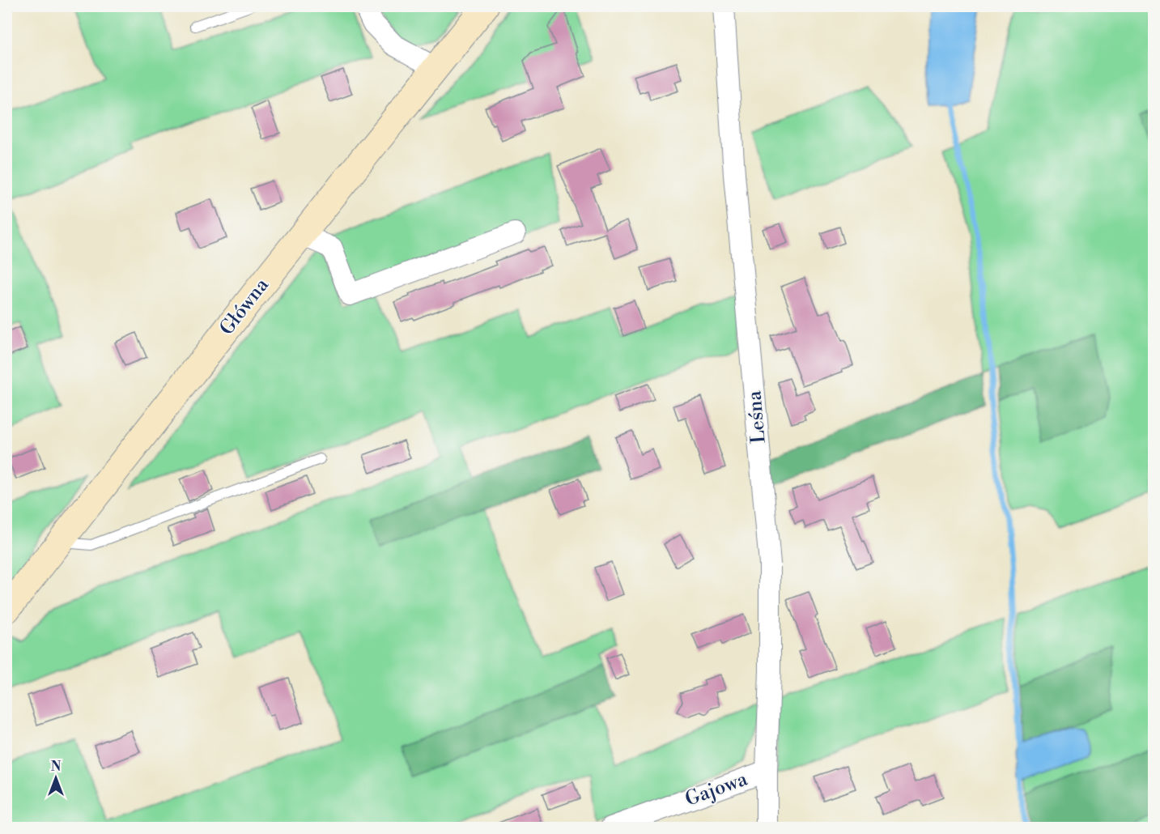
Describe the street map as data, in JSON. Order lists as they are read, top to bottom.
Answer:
{
  "streets": {
    "main road": ["Główna"],
    "street": ["Leśna", "Gajowa"]
  },
  "crossings": [
    ["Leśna", "Gajowa"]
  ],
  "north": "top"
}
